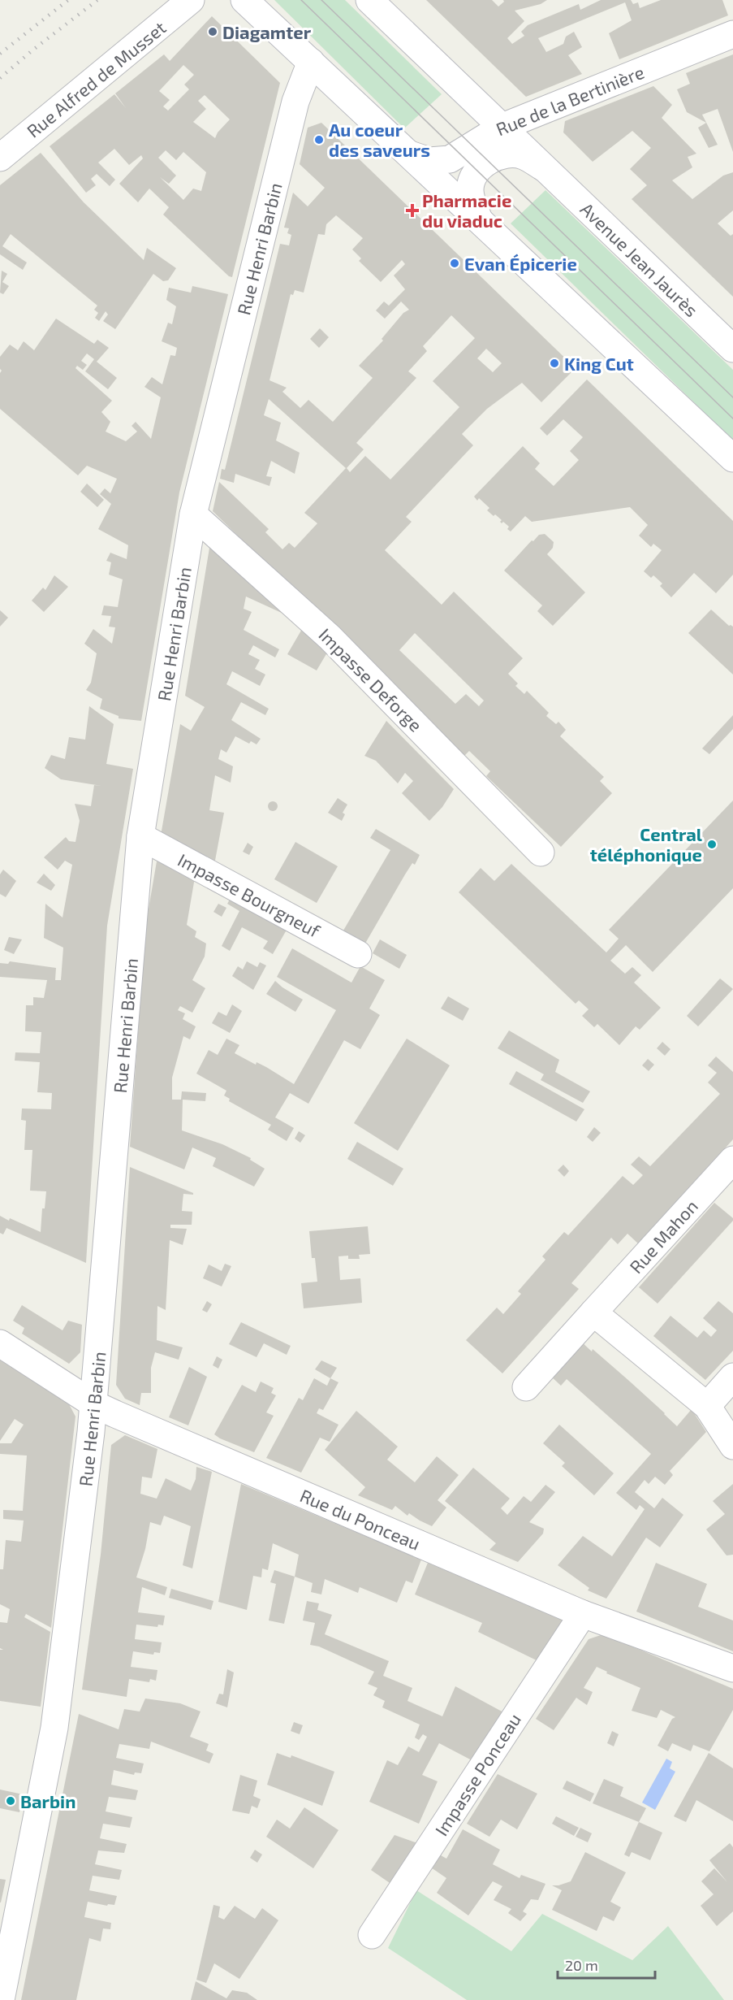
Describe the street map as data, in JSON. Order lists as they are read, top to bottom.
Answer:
{
  "streets": {
    "street": [
      "Rue Alfred de Musset",
      "Rue de la Bertinière",
      "Rue Henri Barbin",
      "Avenue Jean Jaurès",
      "Impasse Deforge",
      "Impasse Bourgneuf",
      "Rue Mahon",
      "Rue du Ponceau",
      "Impasse Ponceau"
    ]
  },
  "crossings": [
    ["Rue de la Bertinière", "Avenue Jean Jaurès"],
    ["Rue Henri Barbin", "Avenue Jean Jaurès"],
    ["Rue Henri Barbin", "Impasse Deforge"],
    ["Rue Henri Barbin", "Impasse Bourgneuf"],
    ["Rue Henri Barbin", "Rue du Ponceau"],
    ["Rue du Ponceau", "Impasse Ponceau"]
  ],
  "places": {
    "other": [
      "Diagamter",
      "Au coeur des saveurs",
      "Evan Épicerie",
      "King Cut",
      "Central téléphonique",
      "Barbin"
    ],
    "health": ["Pharmacie du viaduc"]
  },
  "scale_bar": "20 m"
}
